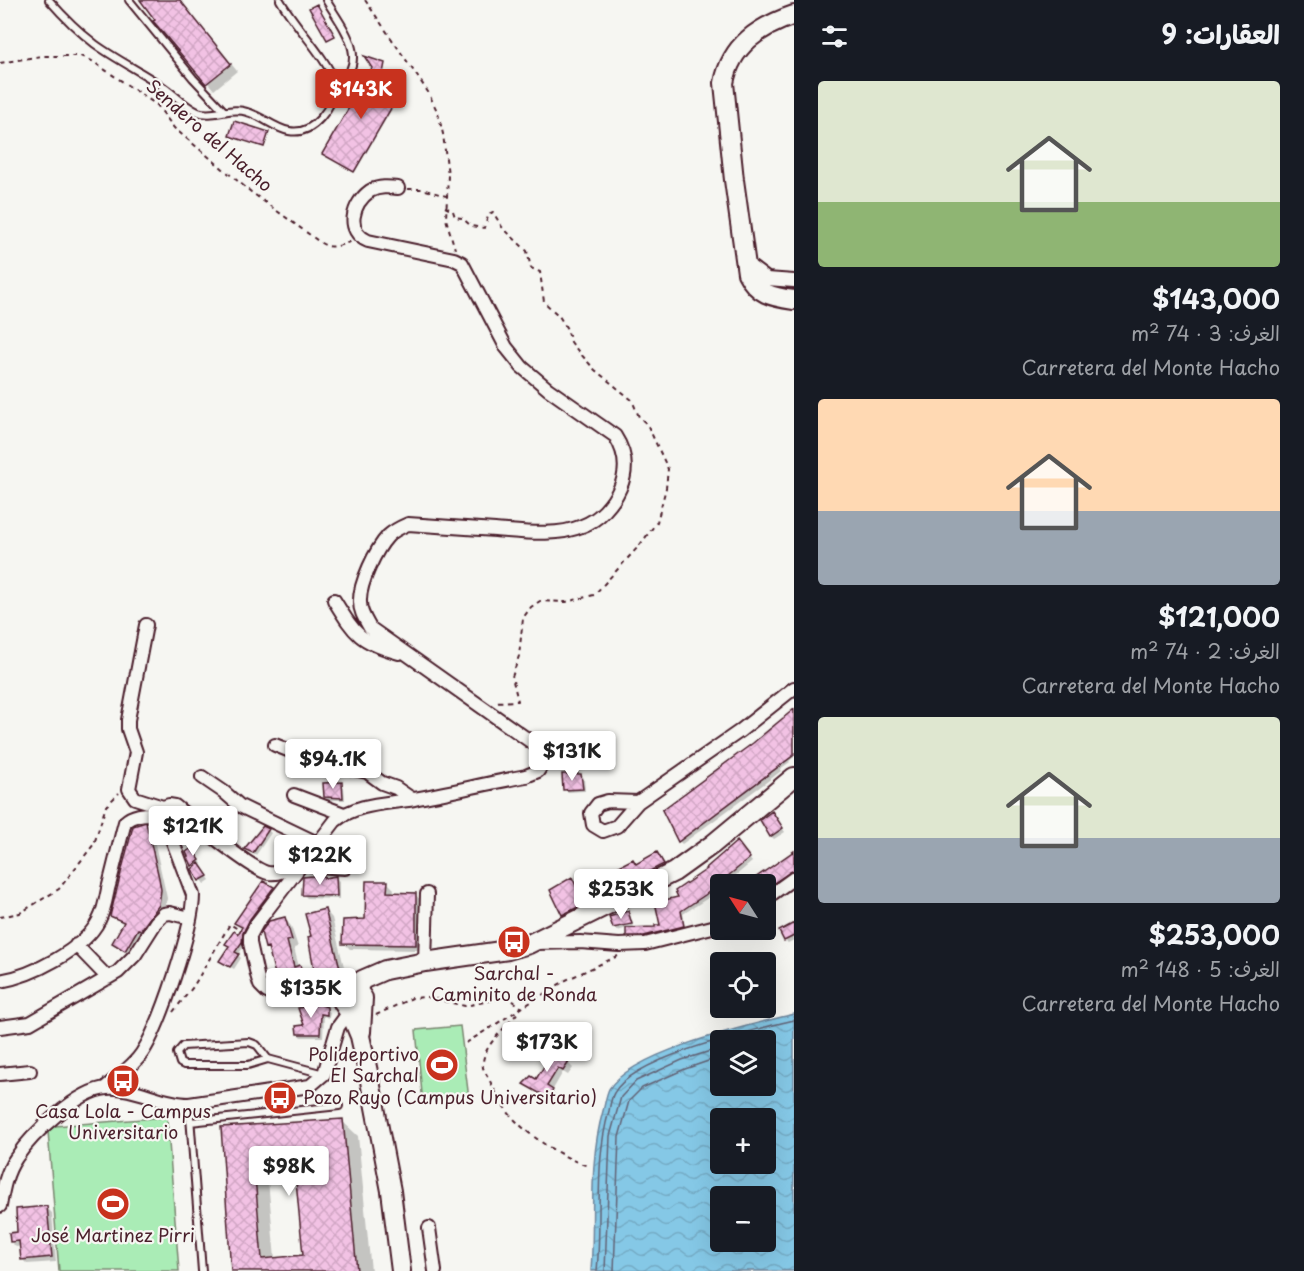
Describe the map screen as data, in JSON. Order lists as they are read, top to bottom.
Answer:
{
  "streets": {
    "path": ["Sendero del Hacho"]
  },
  "places": {
    "bus stop": ["Sarchal - Caminito de Ronda", "Casa Lola - Campus Universitario", "Pozo Rayo (Campus Universitario)"],
    "sports": ["Polideportivo El Sarchal", "José Martinez Pirri"]
  },
  "north": "top left",
  "page": {
    "heading": "العقارات: 9",
    "price": [
      "$143K",
      "$131K",
      "$94.1K",
      "$121K",
      "$122K",
      "$253K",
      "$135K",
      "$173K",
      "$98K"
    ],
    "list": [
      {
        "name": "$143,000",
        "note": "الغرف: 3 · 74 m² · Carretera del Monte Hacho"
      },
      {
        "name": "$121,000",
        "note": "الغرف: 2 · 74 m² · Carretera del Monte Hacho"
      },
      {
        "name": "$253,000",
        "note": "الغرف: 5 · 148 m² · Carretera del Monte Hacho"
      }
    ],
    "map_buttons": ["+", "−"]
  }
}
